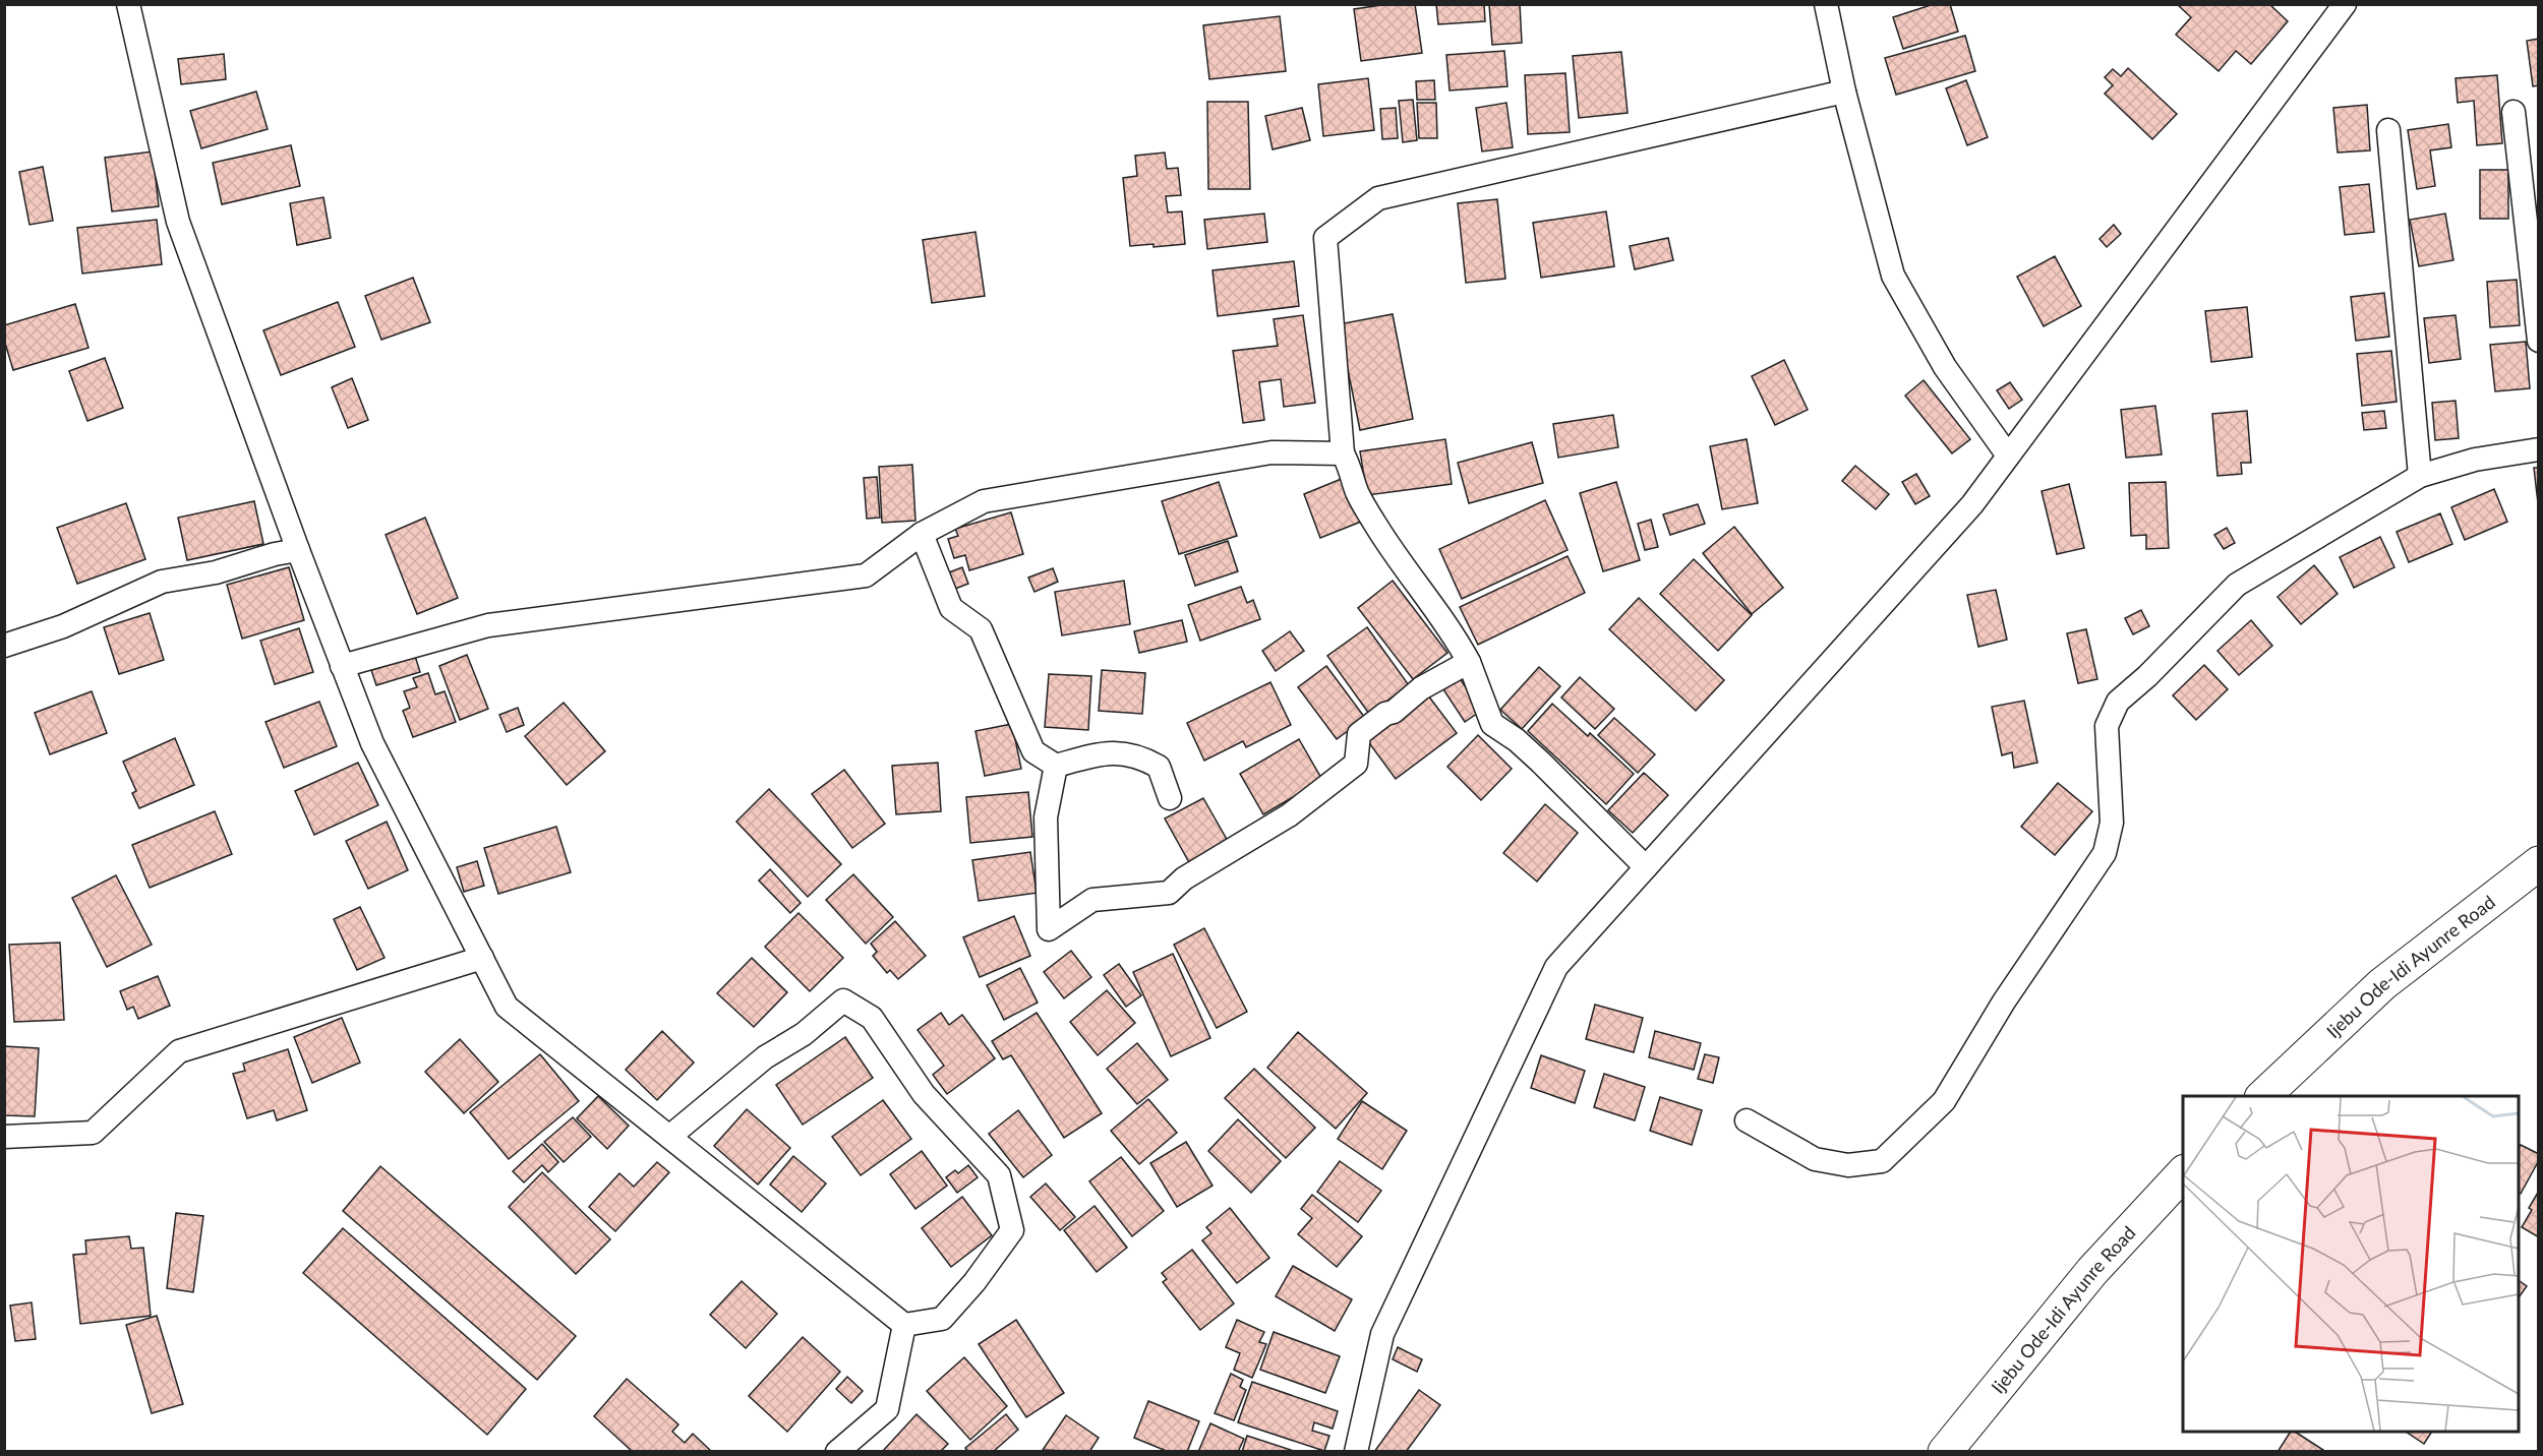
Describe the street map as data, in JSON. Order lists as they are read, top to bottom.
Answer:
{
  "streets": {
    "main road": ["Ijebu Ode-Idi Ayunre Road"]
  }
}
